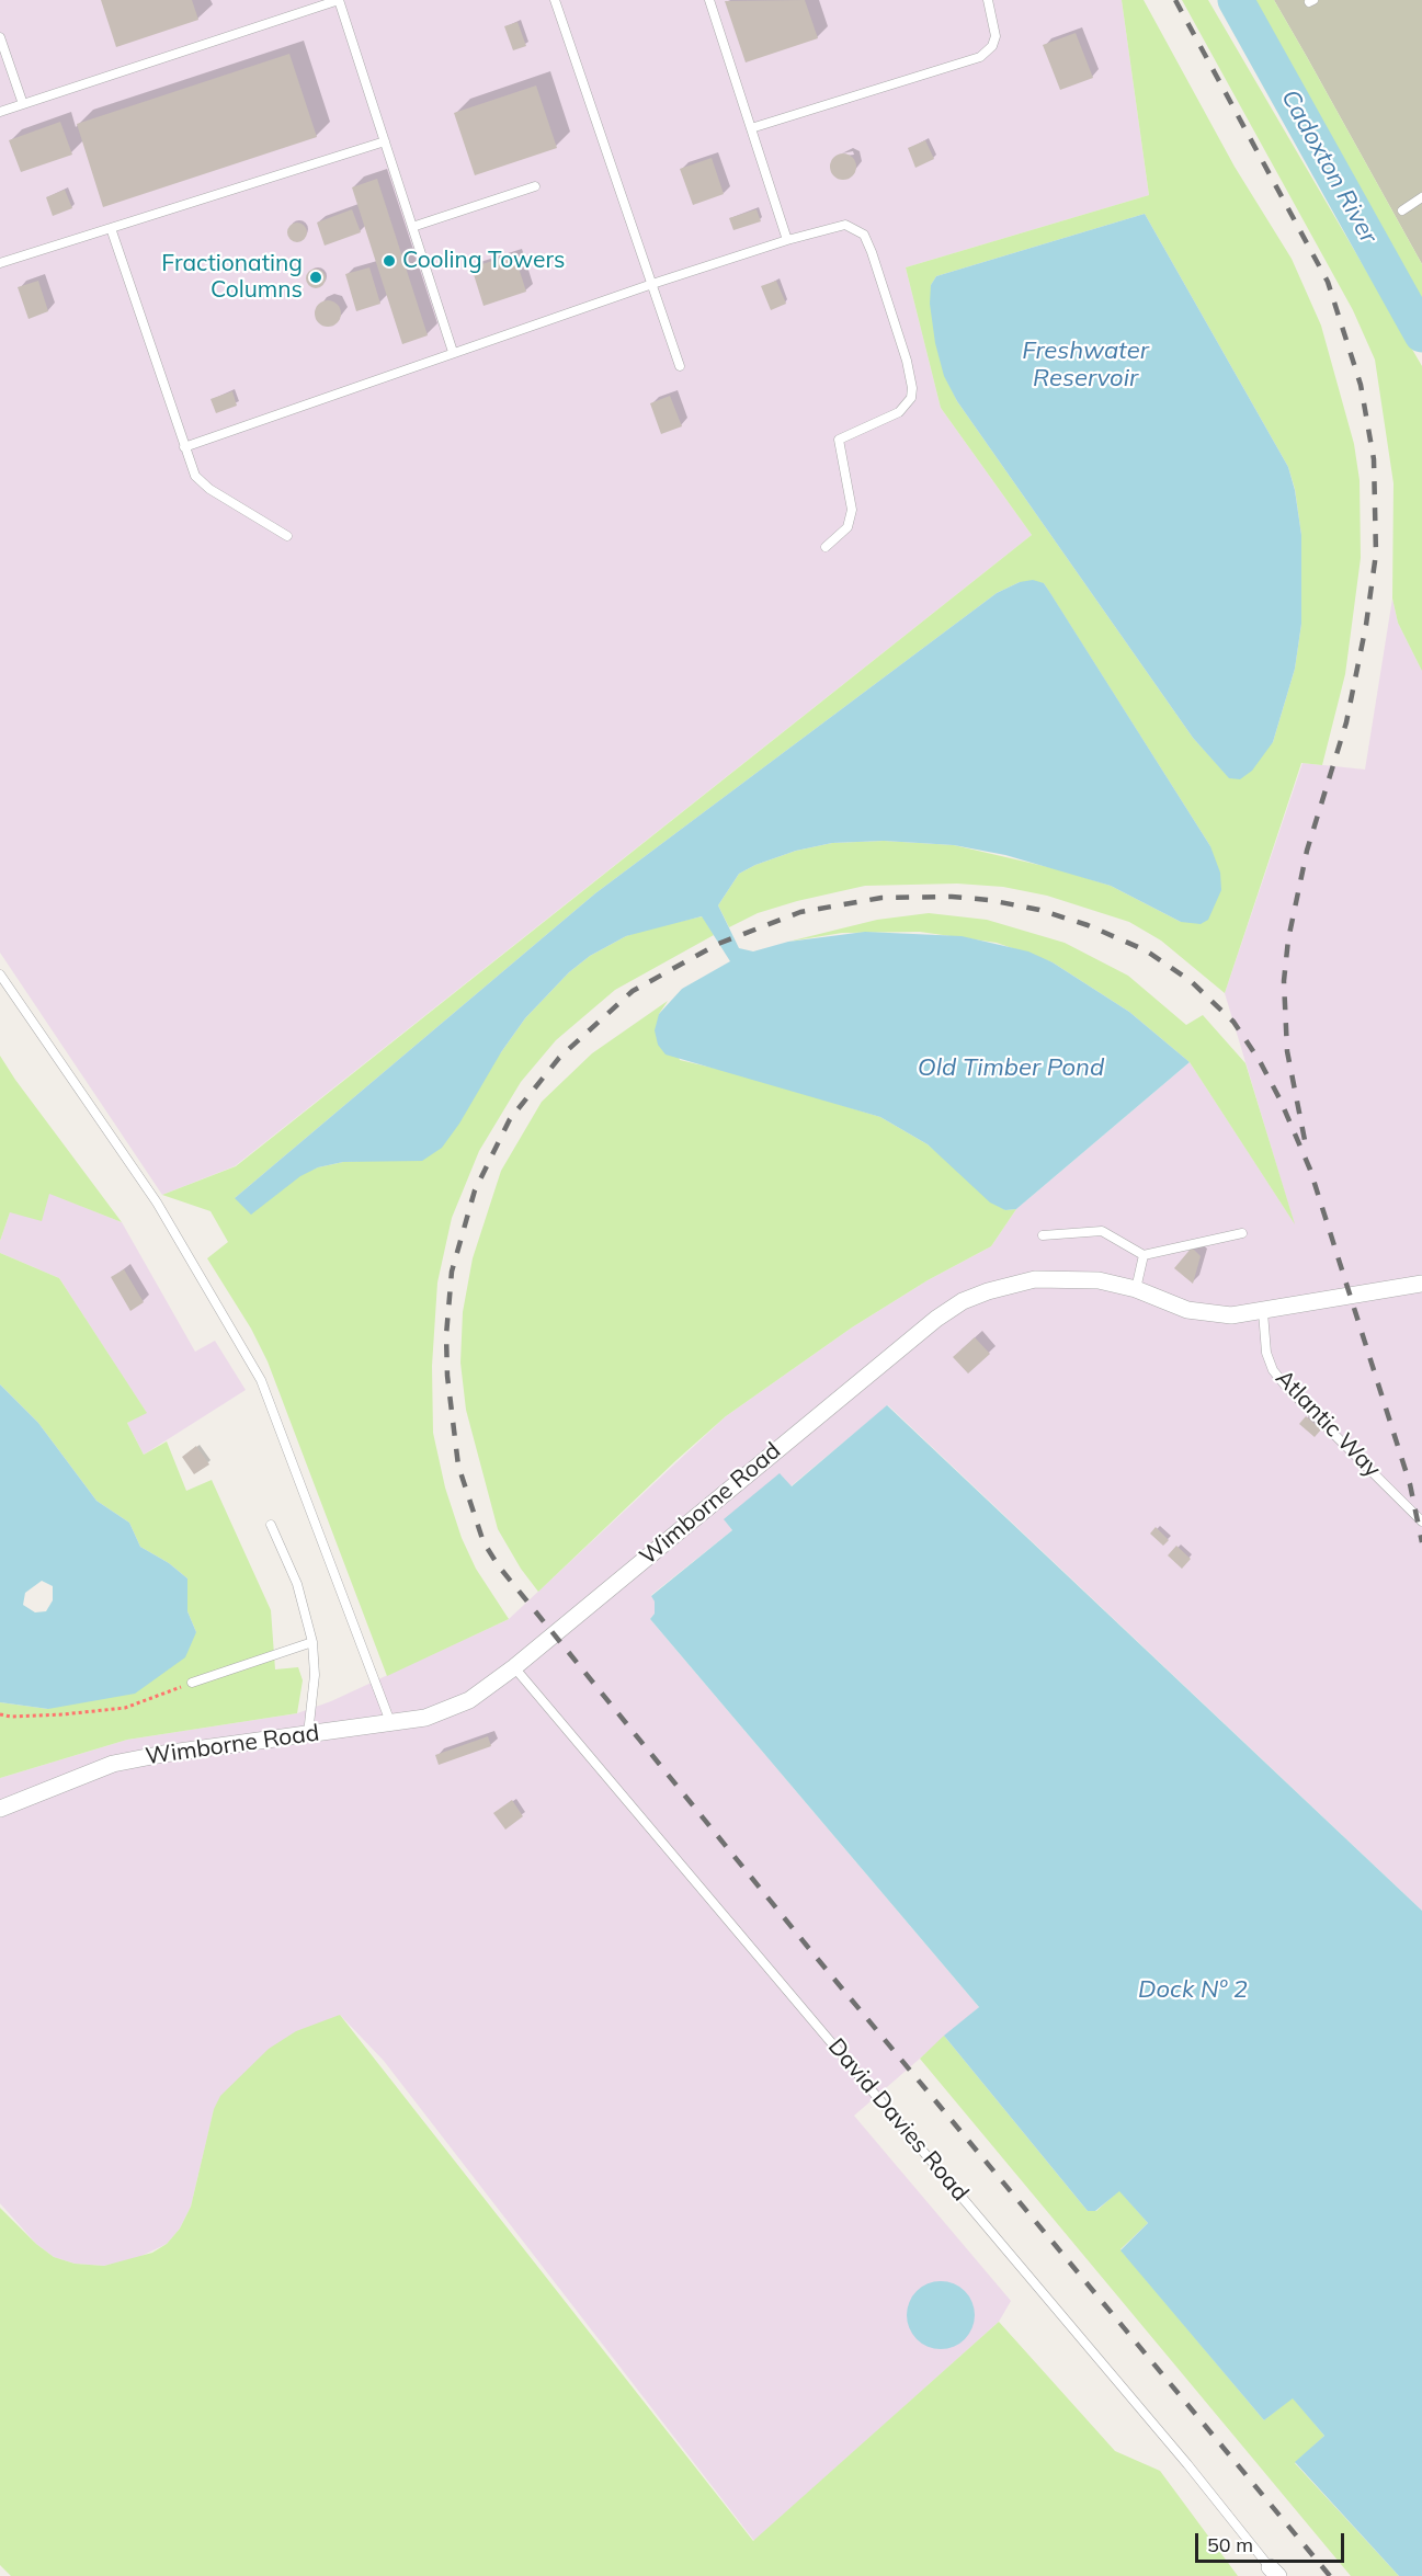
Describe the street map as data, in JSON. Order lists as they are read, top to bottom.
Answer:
{
  "streets": {
    "street": ["Wimborne Road"],
    "lane": ["Atlantic Way", "David Davies Road"]
  },
  "crossings": [
    ["Atlantic Way", "Wimborne Road"],
    ["Wimborne Road", "David Davies Road"]
  ],
  "water": [
    "Cadoxton River",
    "Freshwater Reservoir",
    "Old Timber Pond",
    "Dock Nº 2"
  ],
  "places": ["Cooling Towers", "Fractionating Columns"],
  "scale_bar": "50 m"
}
